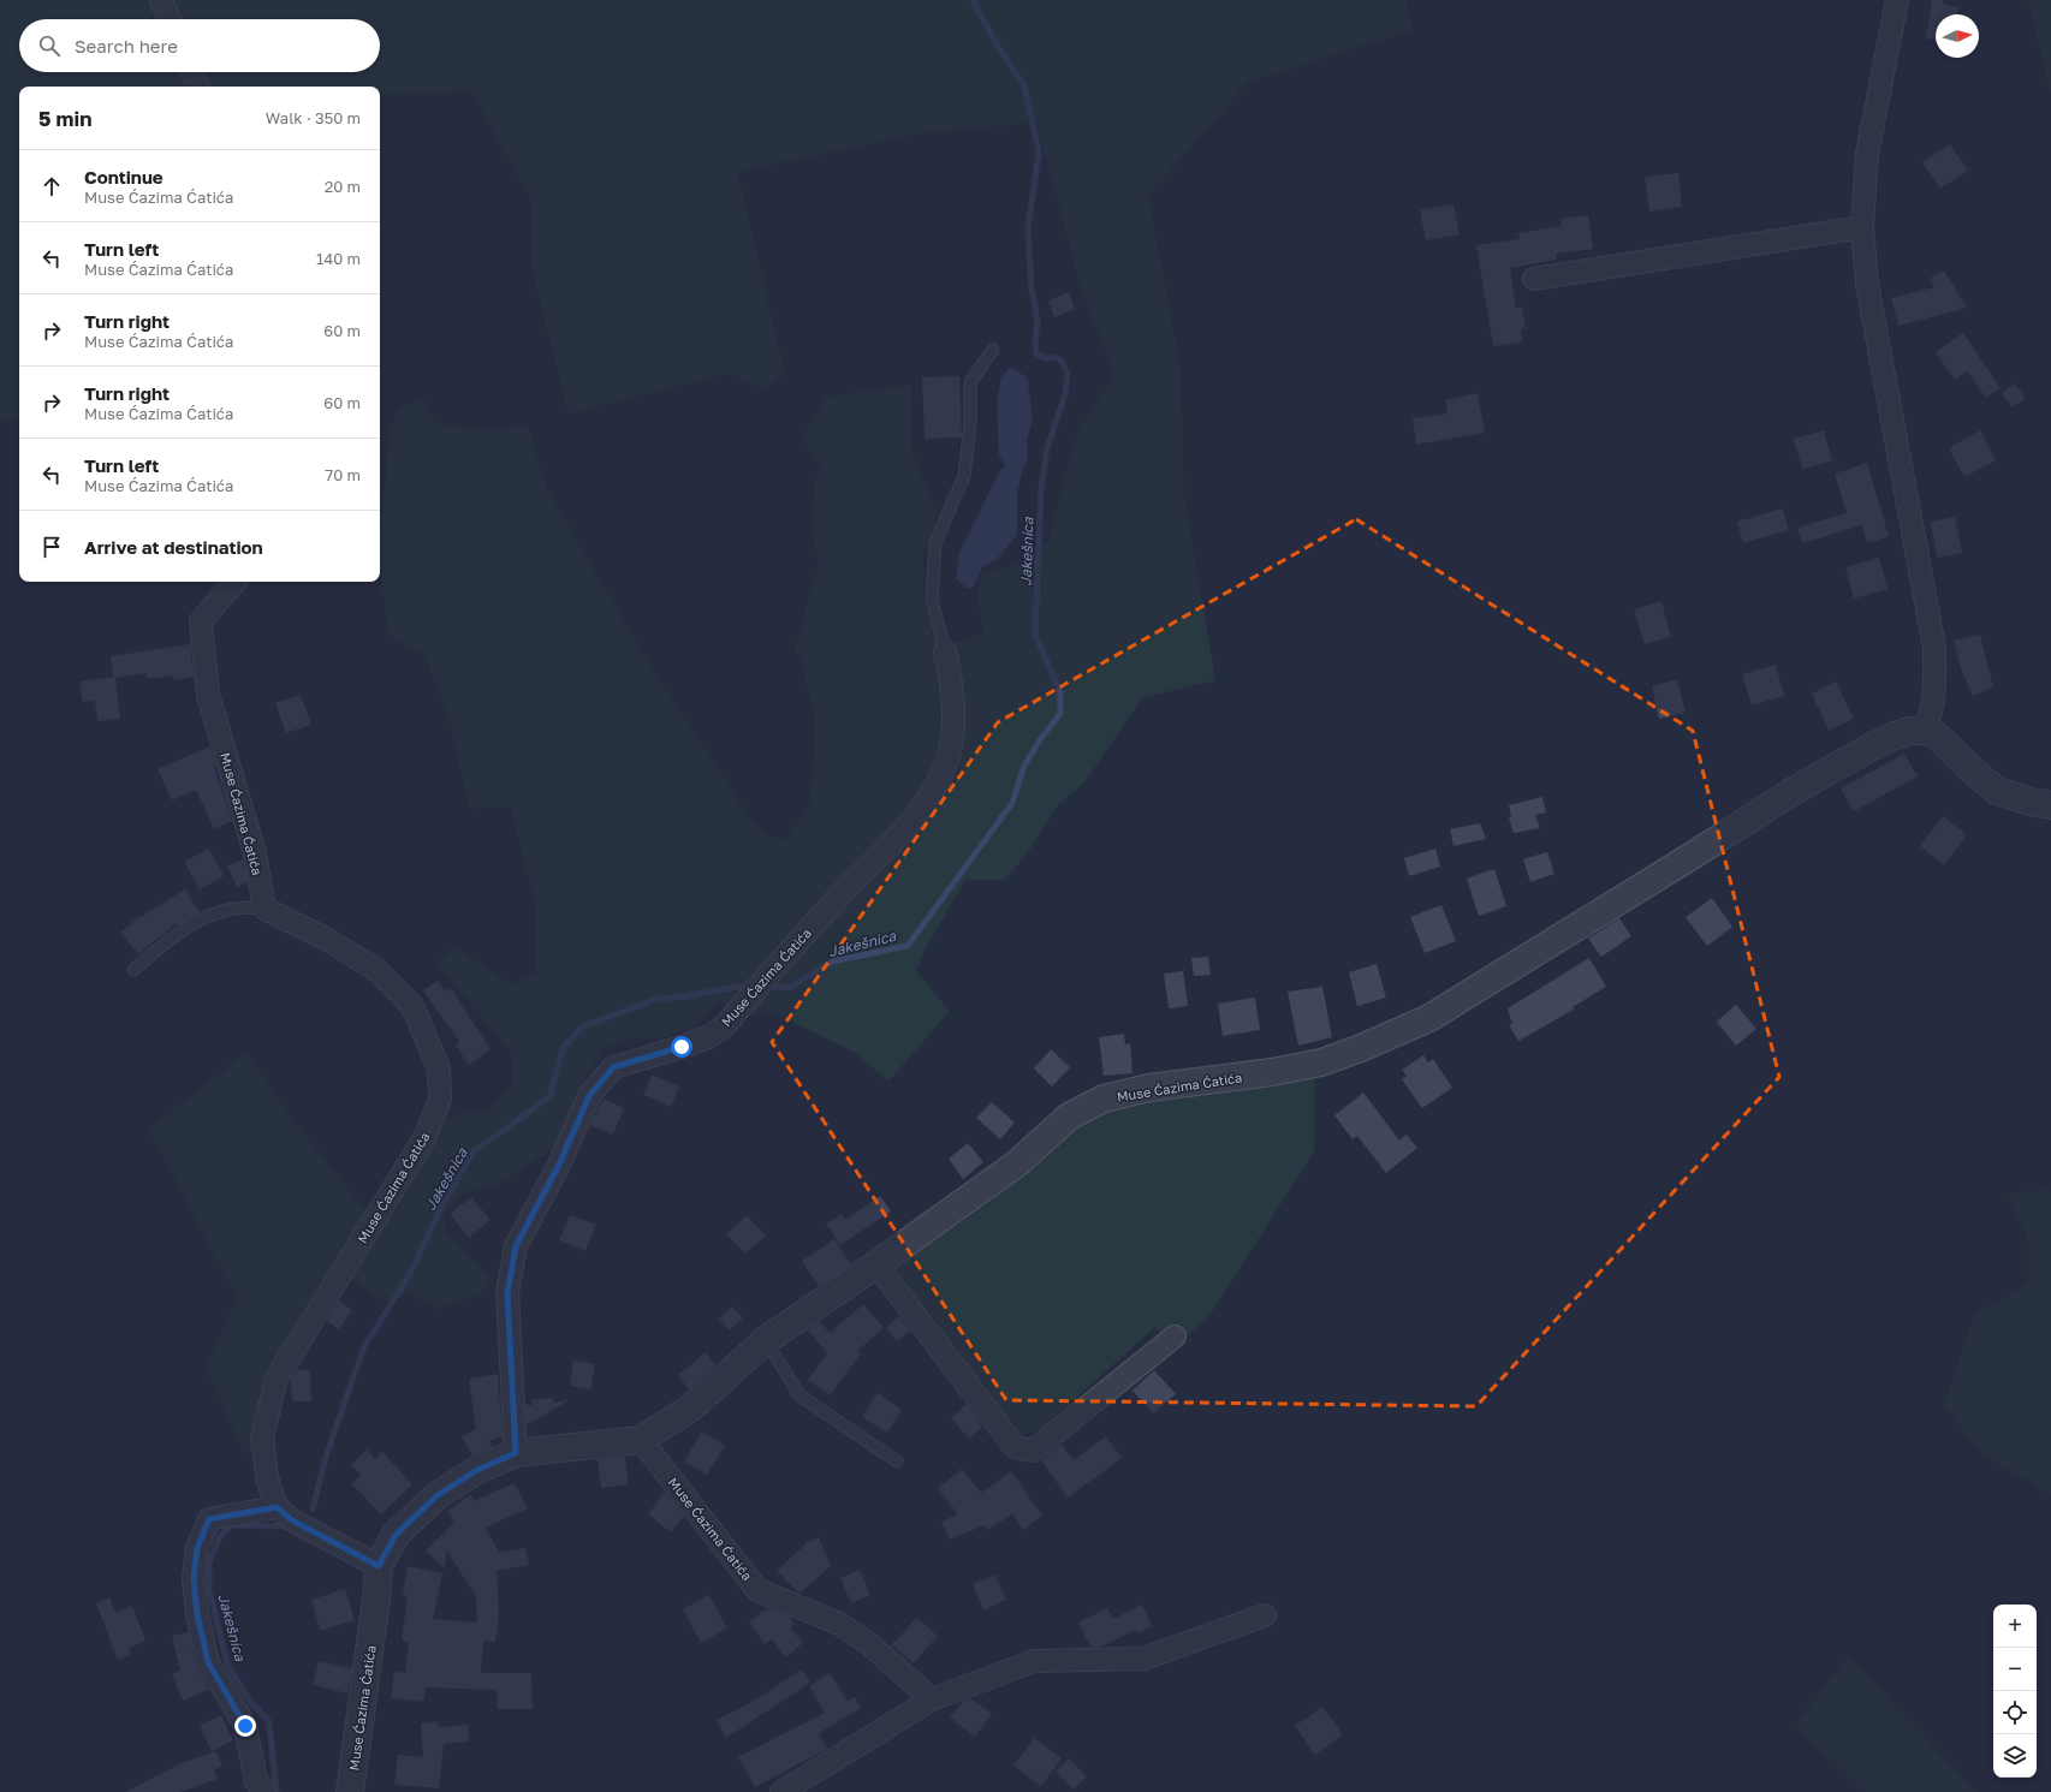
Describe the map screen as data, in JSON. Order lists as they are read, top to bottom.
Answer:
{
  "streets": {
    "street": ["Muse Ćazima Ćatića"]
  },
  "water": ["Jakešnica"],
  "north": "right",
  "page": {
    "search": "Search here",
    "heading": ["5 min", "Walk · 350 m"],
    "list": [
      ["Continue", "Muse Ćazima Ćatića", "20 m"],
      ["Turn left", "Muse Ćazima Ćatića", "140 m"],
      ["Turn right", "Muse Ćazima Ćatića", "60 m"],
      ["Turn right", "Muse Ćazima Ćatića", "60 m"],
      ["Turn left", "Muse Ćazima Ćatića", "70 m"],
      "Arrive at destination"
    ],
    "map_buttons": ["+", "−"]
  }
}
